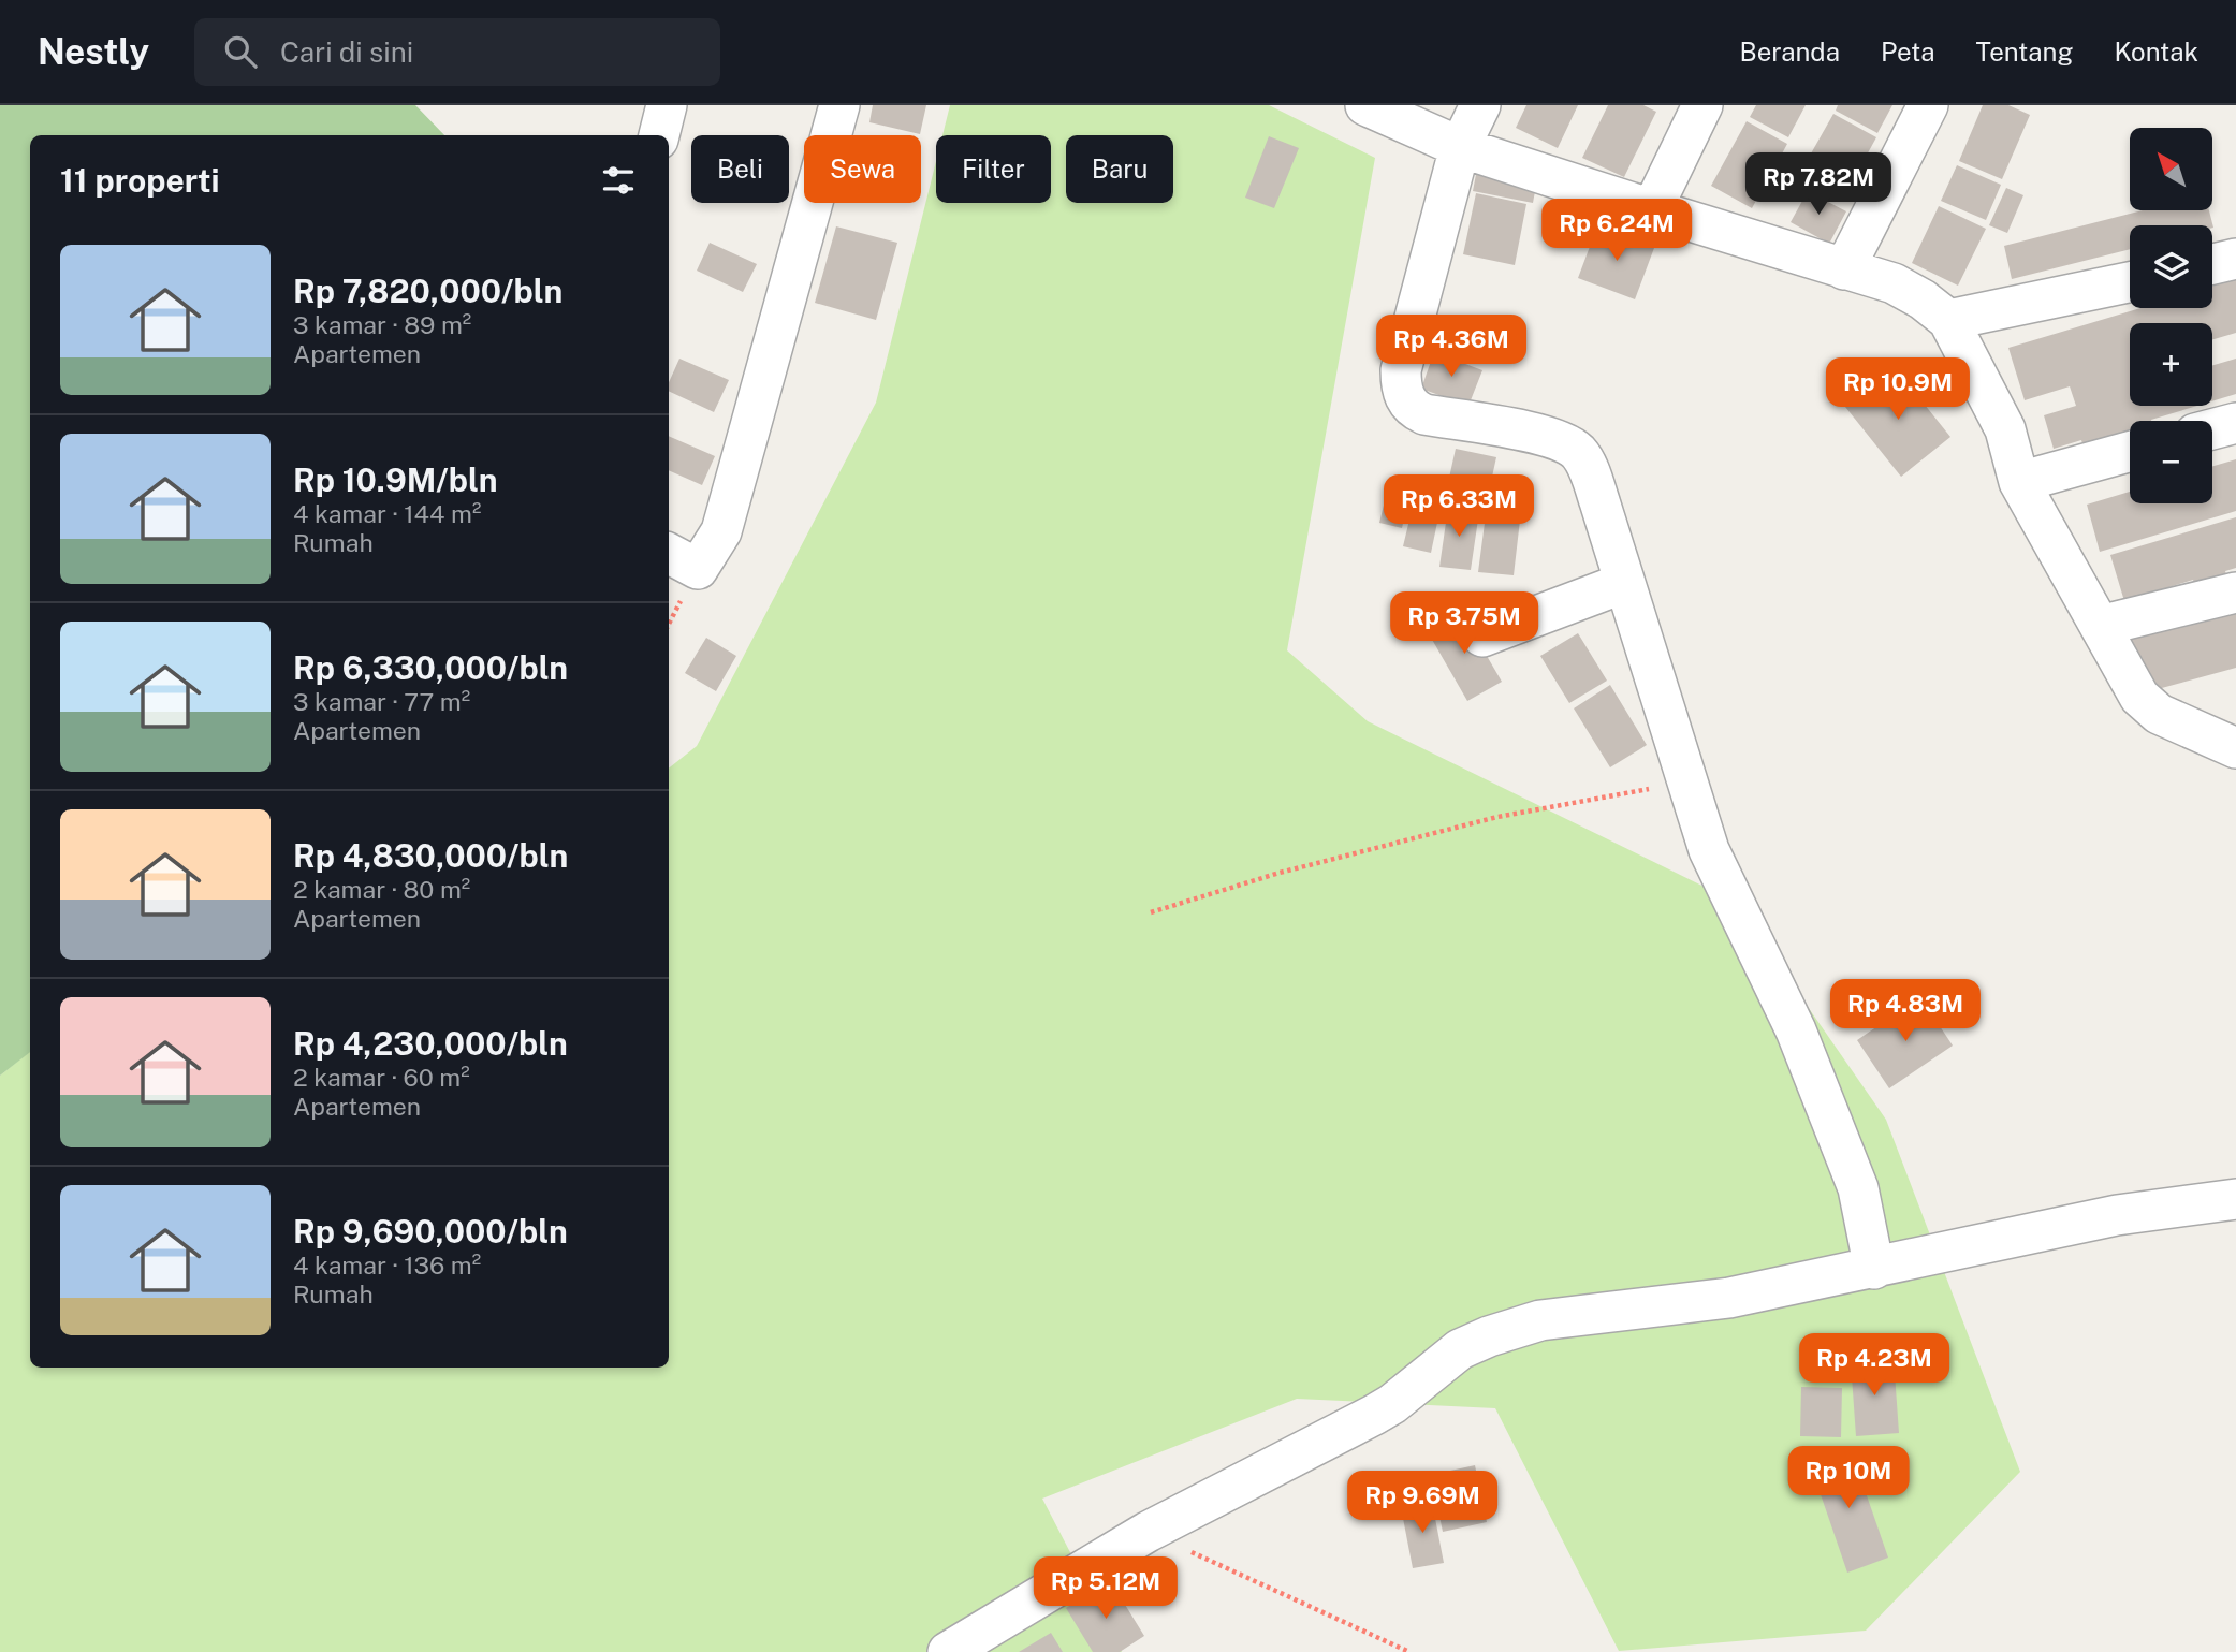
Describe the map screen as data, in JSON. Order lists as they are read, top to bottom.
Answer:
{
  "north": "top left",
  "page": {
    "header": "Nestly",
    "search": "Cari di sini",
    "nav": [
      "Beranda",
      "Peta",
      "Tentang",
      "Kontak"
    ],
    "map_buttons": ["+", "−"],
    "chip": [
      "Beli",
      "Sewa",
      "Filter",
      "Baru"
    ],
    "heading": "11 properti",
    "price": [
      "Rp 7.82M",
      "Rp 6.24M",
      "Rp 4.36M",
      "Rp 10.9M",
      "Rp 6.33M",
      "Rp 3.75M",
      "Rp 4.83M",
      "Rp 4.23M",
      "Rp 10M",
      "Rp 9.69M",
      "Rp 5.12M"
    ],
    "list": [
      {
        "name": "Rp 7,820,000/bln",
        "note": "3 kamar · 89 m² · Apartemen"
      },
      {
        "name": "Rp 10.9M/bln",
        "note": "4 kamar · 144 m² · Rumah"
      },
      {
        "name": "Rp 6,330,000/bln",
        "note": "3 kamar · 77 m² · Apartemen"
      },
      {
        "name": "Rp 4,830,000/bln",
        "note": "2 kamar · 80 m² · Apartemen"
      },
      {
        "name": "Rp 4,230,000/bln",
        "note": "2 kamar · 60 m² · Apartemen"
      },
      {
        "name": "Rp 9,690,000/bln",
        "note": "4 kamar · 136 m² · Rumah"
      }
    ]
  }
}
